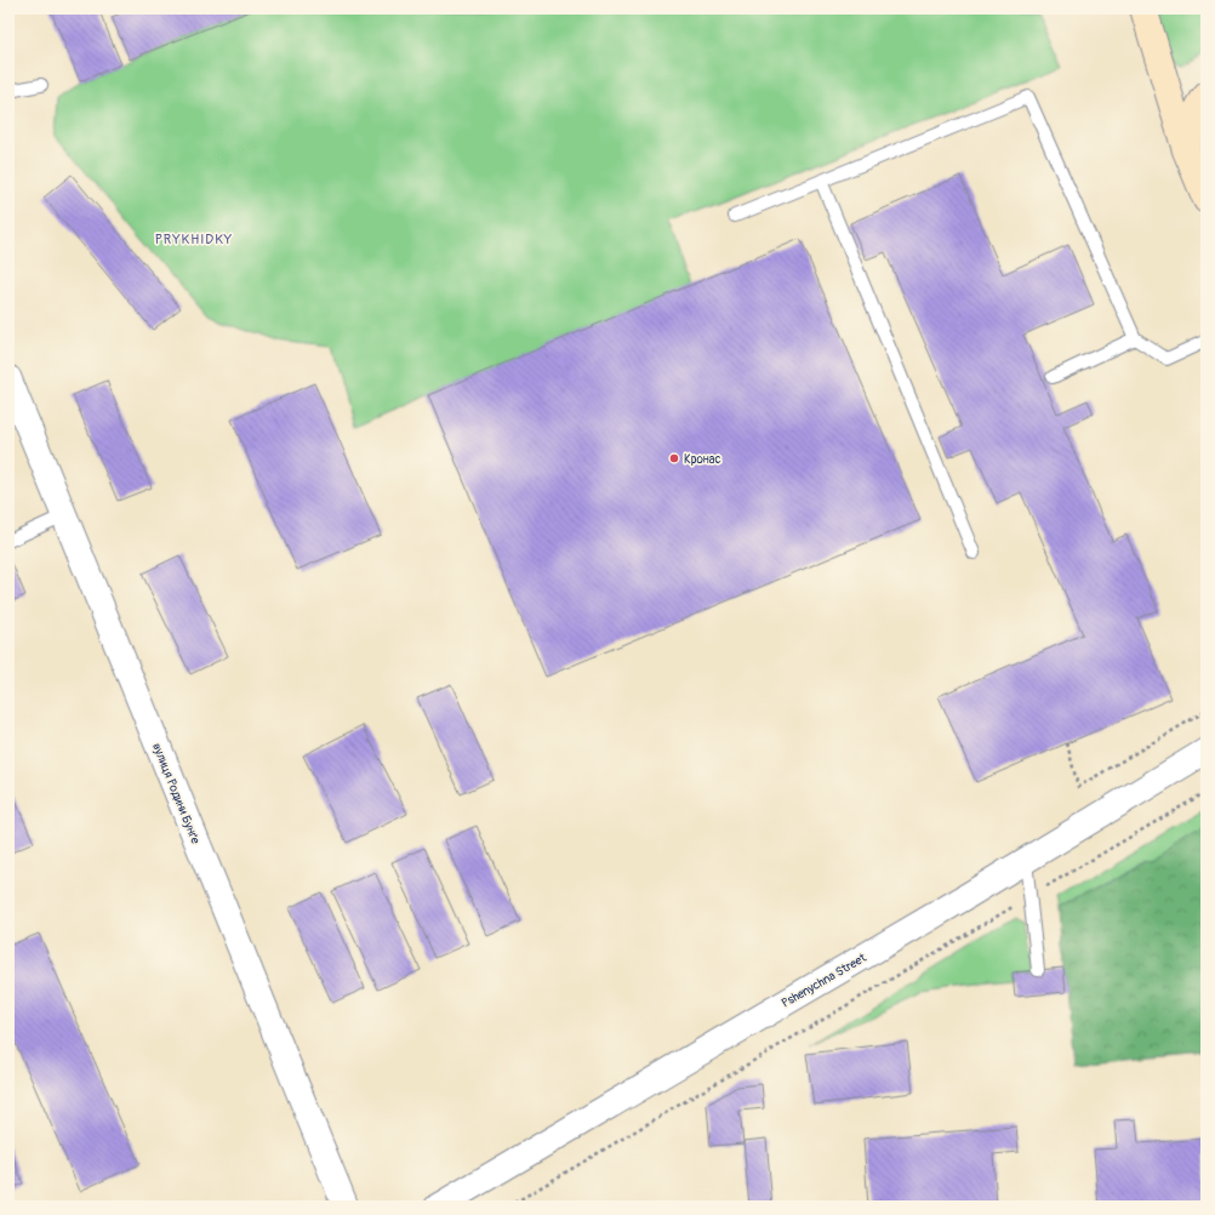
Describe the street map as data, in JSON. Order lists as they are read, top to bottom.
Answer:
{
  "streets": {
    "street": ["вулиця Родини Бунґе", "Pshenychna Street"]
  },
  "districts": ["PRYKHIDKY"],
  "places": ["Кронас"]
}
